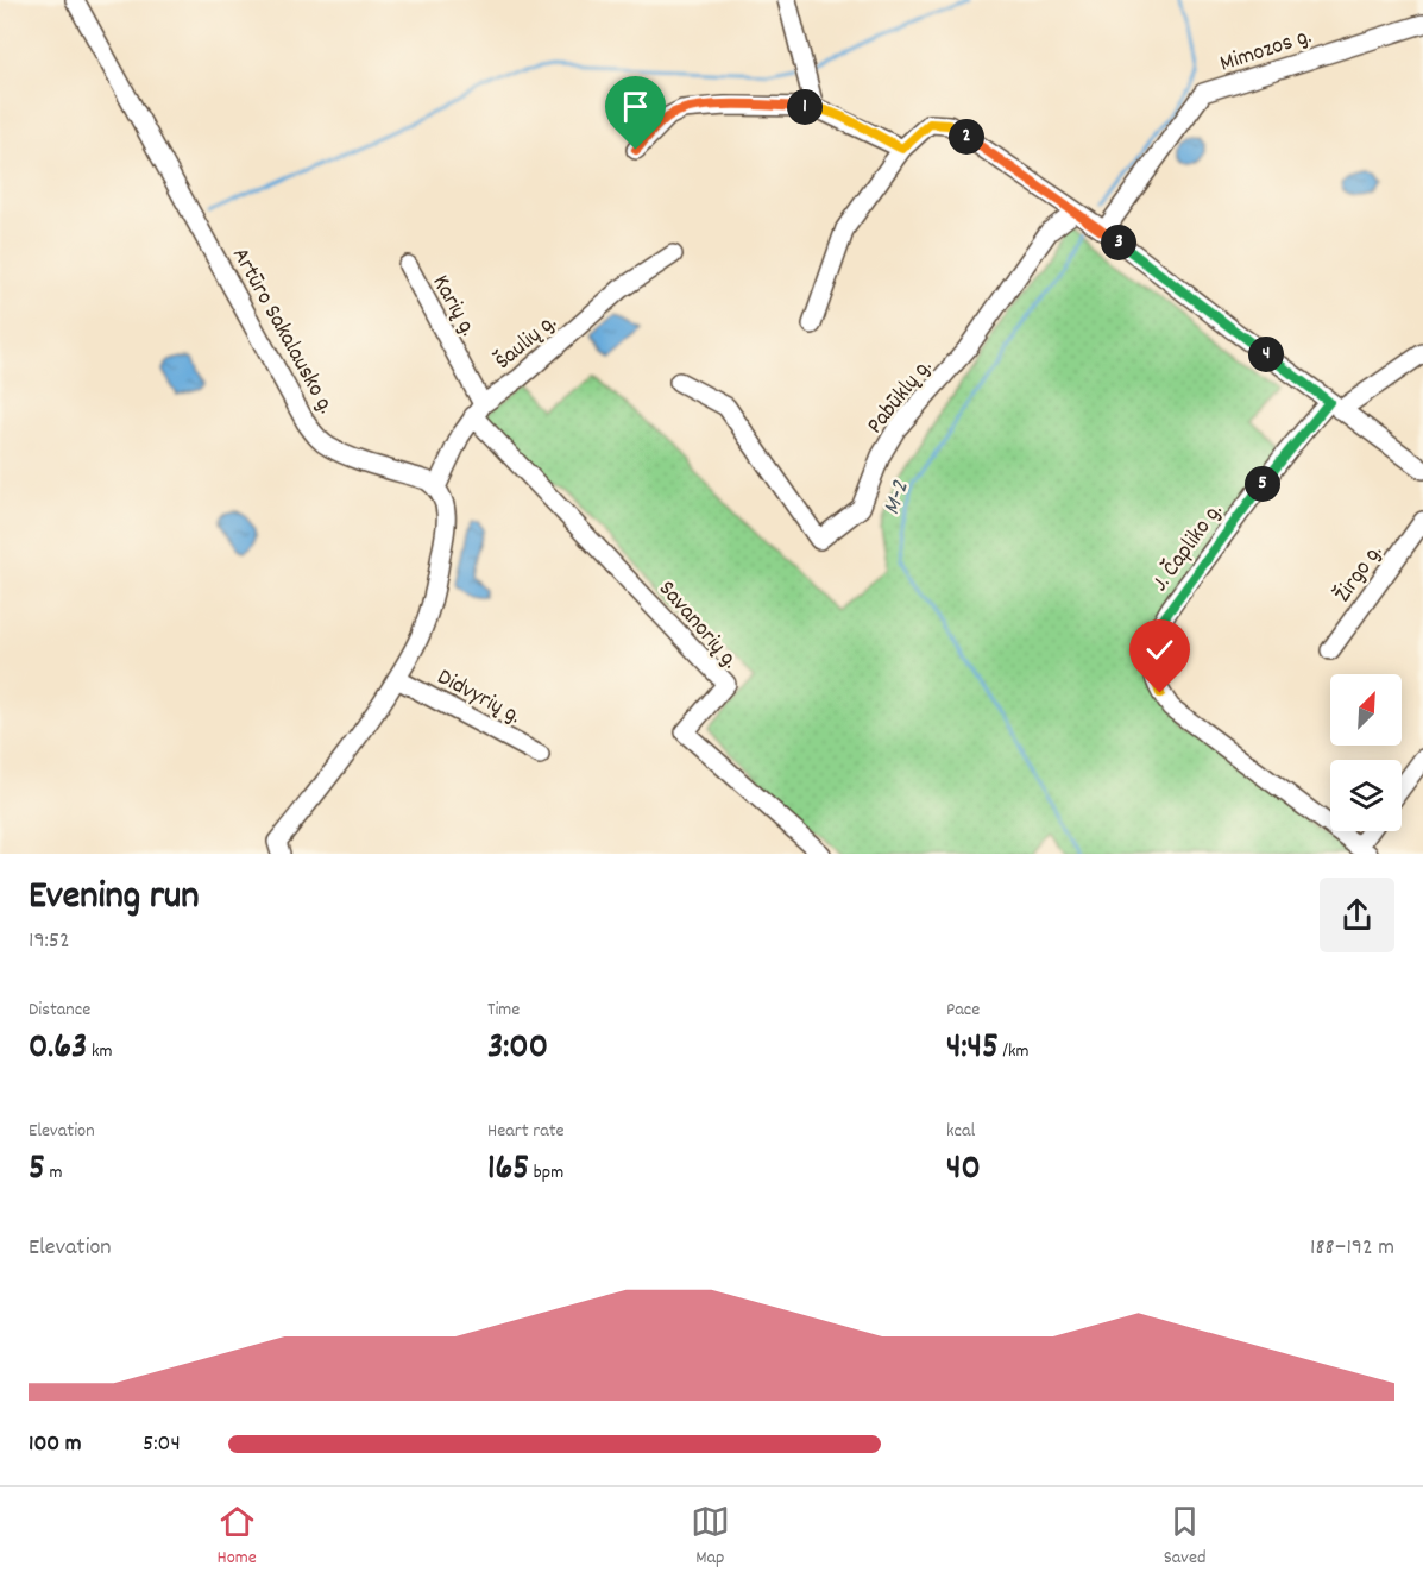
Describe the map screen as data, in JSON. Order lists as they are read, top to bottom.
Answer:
{
  "streets": {
    "street": [
      "Mimozos g.",
      "Karių g.",
      "Artūro Sakalausko g.",
      "Šaulių g.",
      "Pabūklų g.",
      "J. Čapliko g.",
      "Žirgo g.",
      "Savanorių g.",
      "Didvyrių g."
    ]
  },
  "crossings": [
    ["Karių g.", "Šaulių g."],
    ["Karių g.", "Savanorių g."],
    ["Artūro Sakalausko g.", "Šaulių g."],
    ["Šaulių g.", "Savanorių g."]
  ],
  "water": ["M-2"],
  "north": "top right",
  "page": {
    "pins": [
      "1",
      "2",
      "3",
      "4",
      "5"
    ],
    "heading": ["Evening run", "19:52"],
    "stats": [
      ["Distance", "0.63 km"],
      ["Time", "3:00"],
      ["Pace", "4:45 /km"],
      ["Elevation", "5 m"],
      ["Heart rate", "165 bpm"],
      ["kcal", "40"]
    ],
    "chart": ["Elevation", "188–192 m"],
    "list": [
      {
        "name": "100 m",
        "note": "5:04"
      }
    ],
    "tabs": ["Home", "Map", "Saved"]
  }
}
